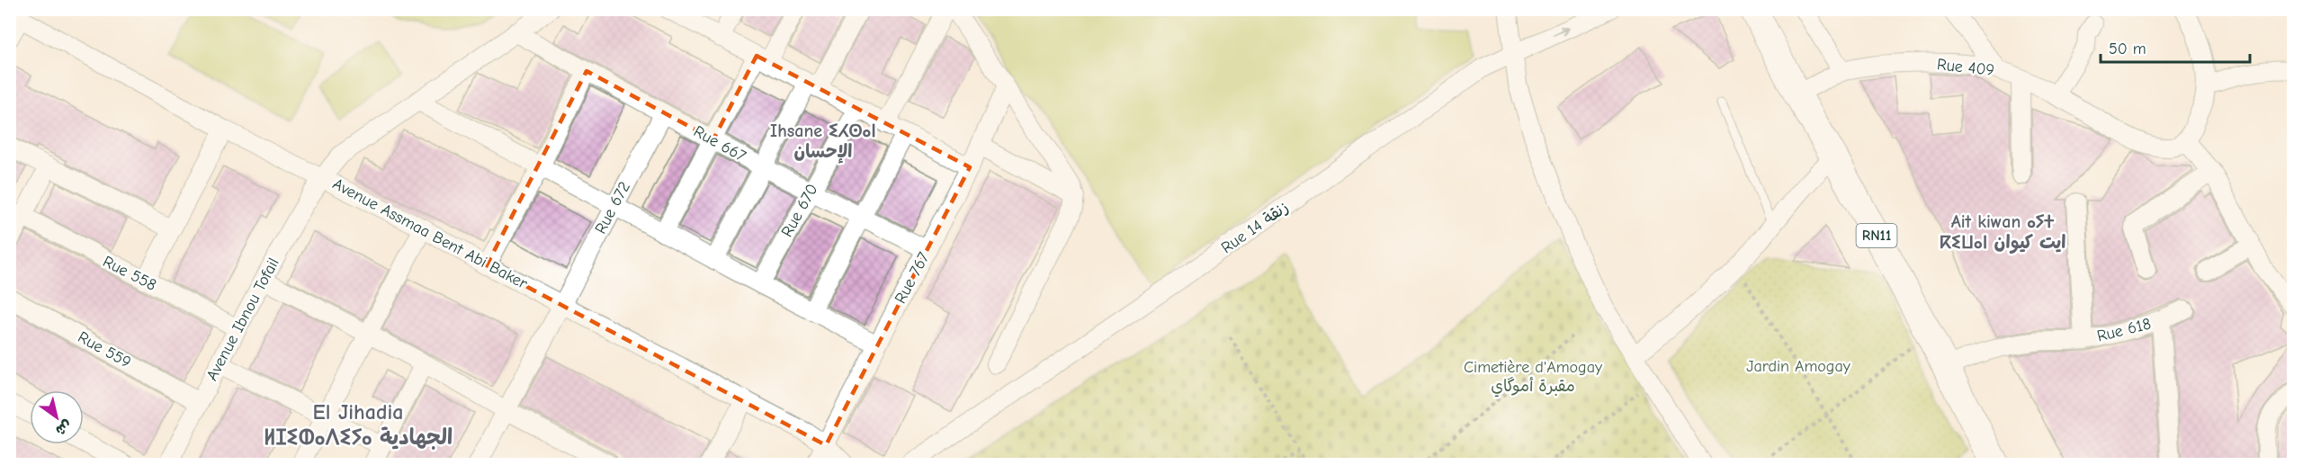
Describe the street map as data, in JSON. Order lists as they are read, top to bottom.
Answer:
{
  "streets": {
    "main road": ["RN11"],
    "street": [
      "Rue 409",
      "Rue 667",
      "Rue 672",
      "Rue 670",
      "Rue 14 زنقة",
      "Avenue Assmaa Bent Abi Baker",
      "Rue 558",
      "Rue 767",
      "Avenue Ibnou Tofail",
      "Rue 618",
      "Rue 559"
    ]
  },
  "crossings": [
    ["Rue 409", "RN11"],
    ["Rue 667", "Rue 672"],
    ["Rue 667", "Rue 670"],
    ["Rue 667", "Rue 767"],
    ["Rue 667", "Avenue Ibnou Tofail"],
    ["Rue 672", "Avenue Assmaa Bent Abi Baker"],
    ["Avenue Assmaa Bent Abi Baker", "Rue 767"],
    ["Avenue Assmaa Bent Abi Baker", "Avenue Ibnou Tofail"],
    ["RN11", "Rue 618"],
    ["Rue 558", "Avenue Ibnou Tofail"],
    ["Avenue Ibnou Tofail", "Rue 559"]
  ],
  "districts": ["Ihsane ⵉⵃⵙⴰⵏ الإحسان", "Ait kiwan ⴰⵢⵜ ⴽⵉⵡⴰⵏ ايت كيوان", "El Jihadia ⵍⵊⵉⵀⴰⴷⵉⵢⴰ الجهادية"],
  "parks": ["Jardin Amogay", "Cimetière d'Amogay مقبرة أموگاي"],
  "scale_bar": "50 m",
  "north": "bottom right"
}
